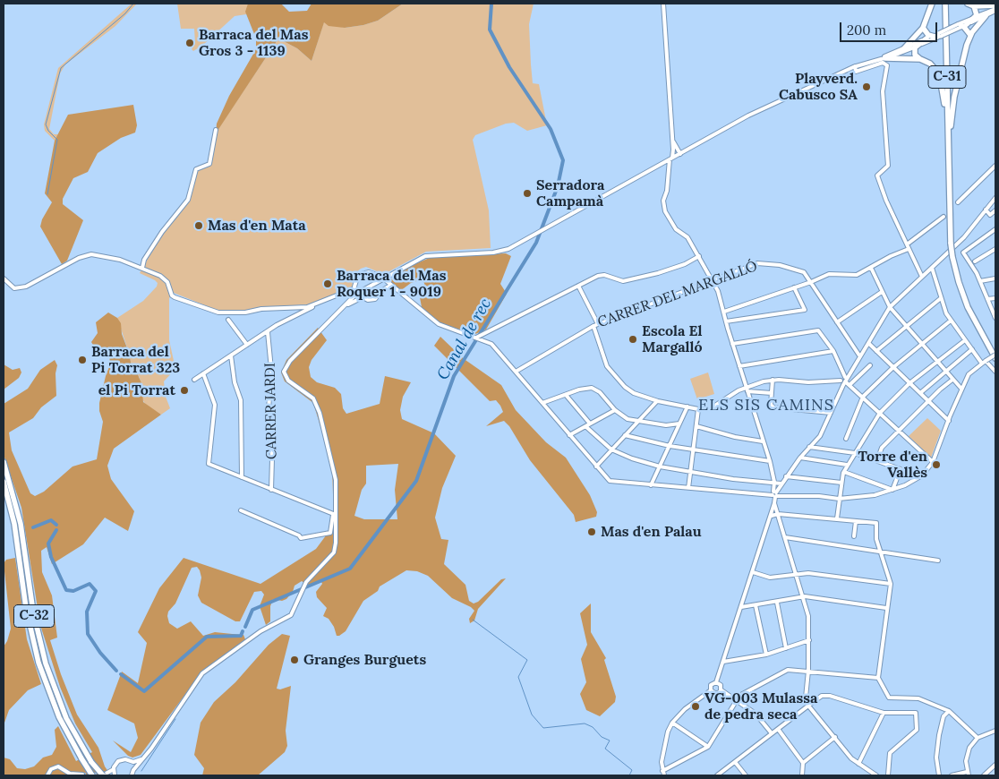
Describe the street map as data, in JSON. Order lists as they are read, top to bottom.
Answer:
{
  "streets": {
    "highway": ["C-31", "C-32"],
    "street": ["CARRER DEL MARGALLÓ", "CARRER JARDI"]
  },
  "districts": ["ELS SIS CAMINS"],
  "water": ["Canal de rec"],
  "places": [
    "Barraca del Mas Gros 3 - 1139",
    "Playverd. Cabusco SA",
    "Serradora Campamà",
    "Mas d'en Mata",
    "Barraca del Mas Roquer 1 - 9019",
    "Escola El Margalló",
    "Barraca del Pi Torrat 323",
    "el Pi Torrat",
    "Torre d'en Vallès",
    "Mas d'en Palau",
    "Granges Burguets",
    "VG-003 Mulassa de pedra seca"
  ],
  "scale_bar": "200 m"
}
